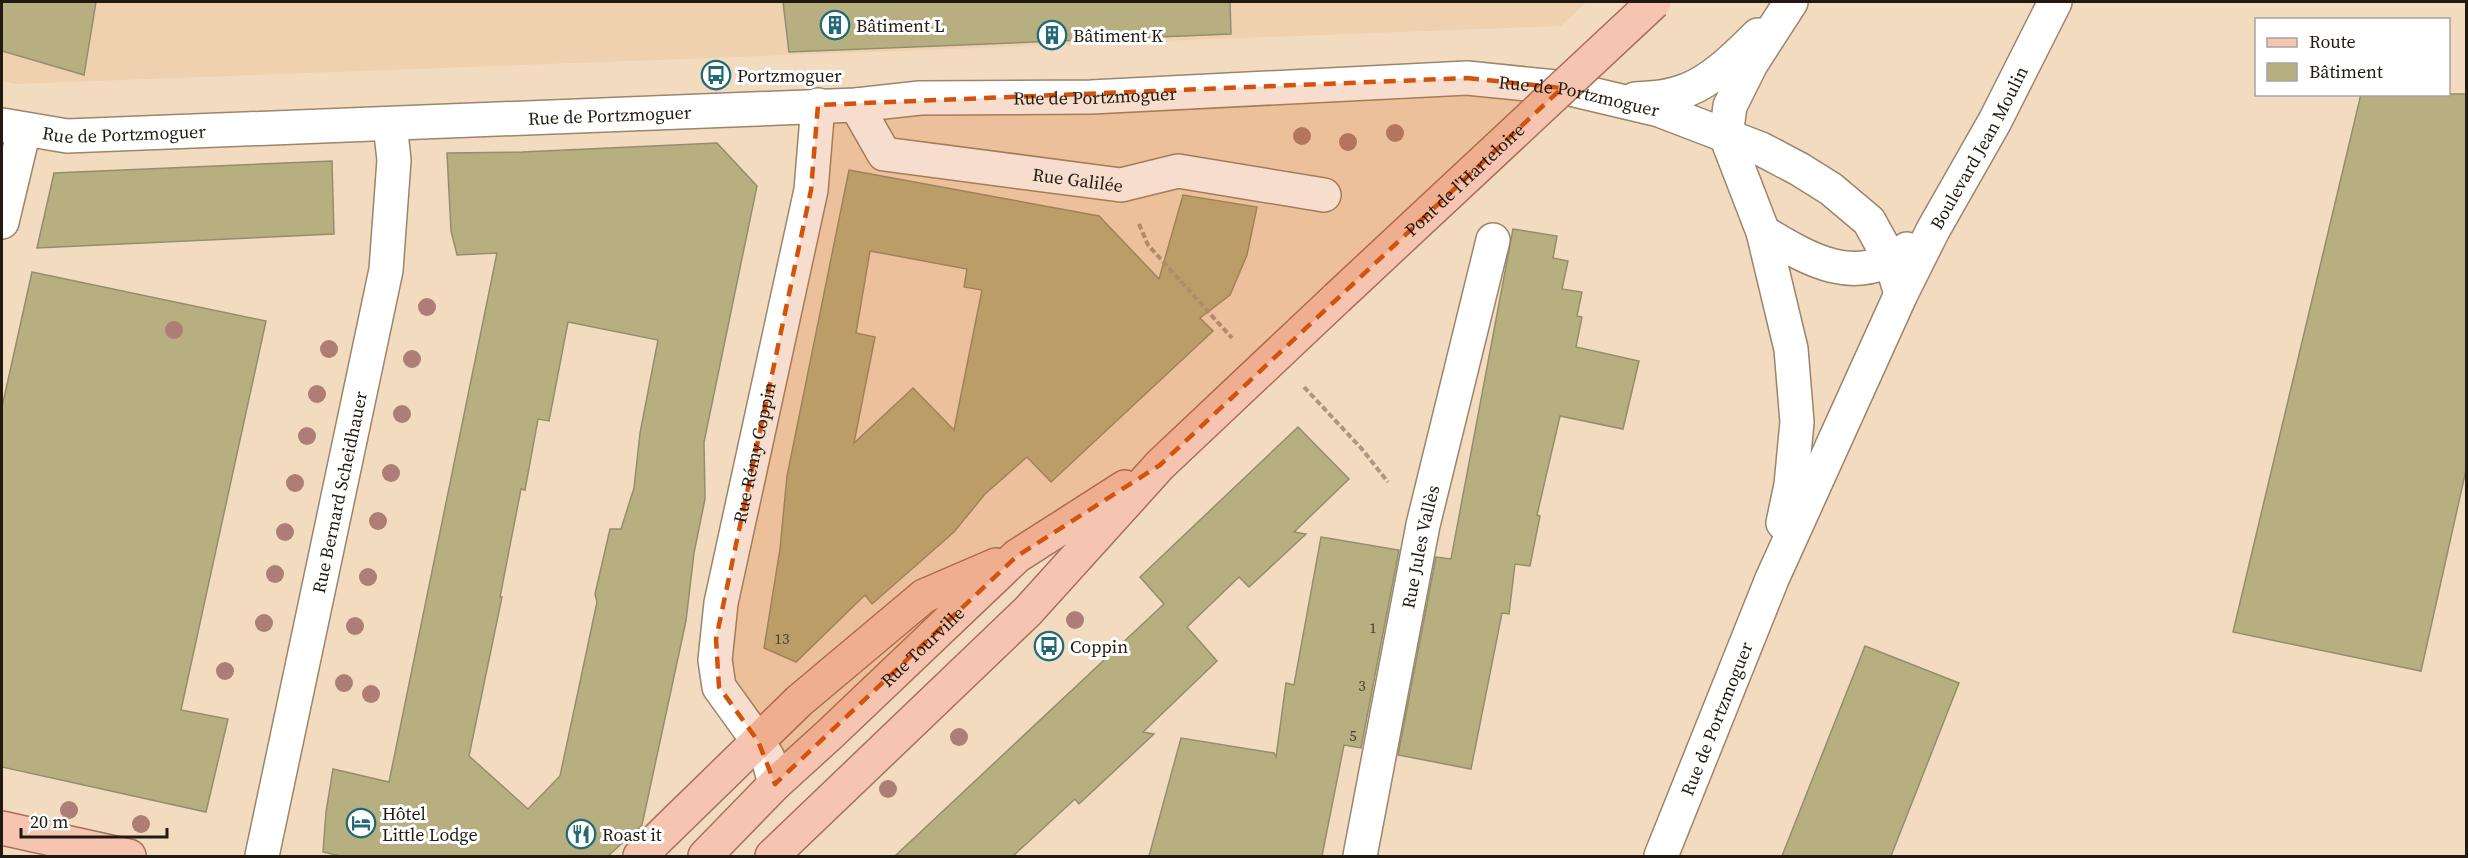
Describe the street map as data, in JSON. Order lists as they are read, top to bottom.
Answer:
{
  "streets": {
    "main road": ["Pont de l'Harteloire", "Rue Tourville"],
    "street": [
      "Rue de Portzmoguer",
      "Boulevard Jean Moulin",
      "Rue Galilée",
      "Rue Rémy Coppin",
      "Rue Bernard Scheidhauer",
      "Rue Jules Vallès"
    ]
  },
  "crossings": [
    ["Rue de Portzmoguer", "Boulevard Jean Moulin"],
    ["Rue de Portzmoguer", "Rue Galilée"],
    ["Rue de Portzmoguer", "Rue Rémy Coppin"],
    ["Rue de Portzmoguer", "Rue Bernard Scheidhauer"],
    ["Pont de l'Harteloire", "Rue Tourville"],
    ["Rue Rémy Coppin", "Rue Tourville"]
  ],
  "places": {
    "building": ["Bâtiment L", "Bâtiment K"],
    "bus stop": ["Portzmoguer", "Coppin"],
    "hotel": ["Hôtel Little Lodge"],
    "restaurant": ["Roast it"]
  },
  "house_numbers": [
    "1",
    "13",
    "3",
    "5"
  ],
  "legend": ["Route", "Bâtiment"],
  "scale_bar": "20 m"
}
